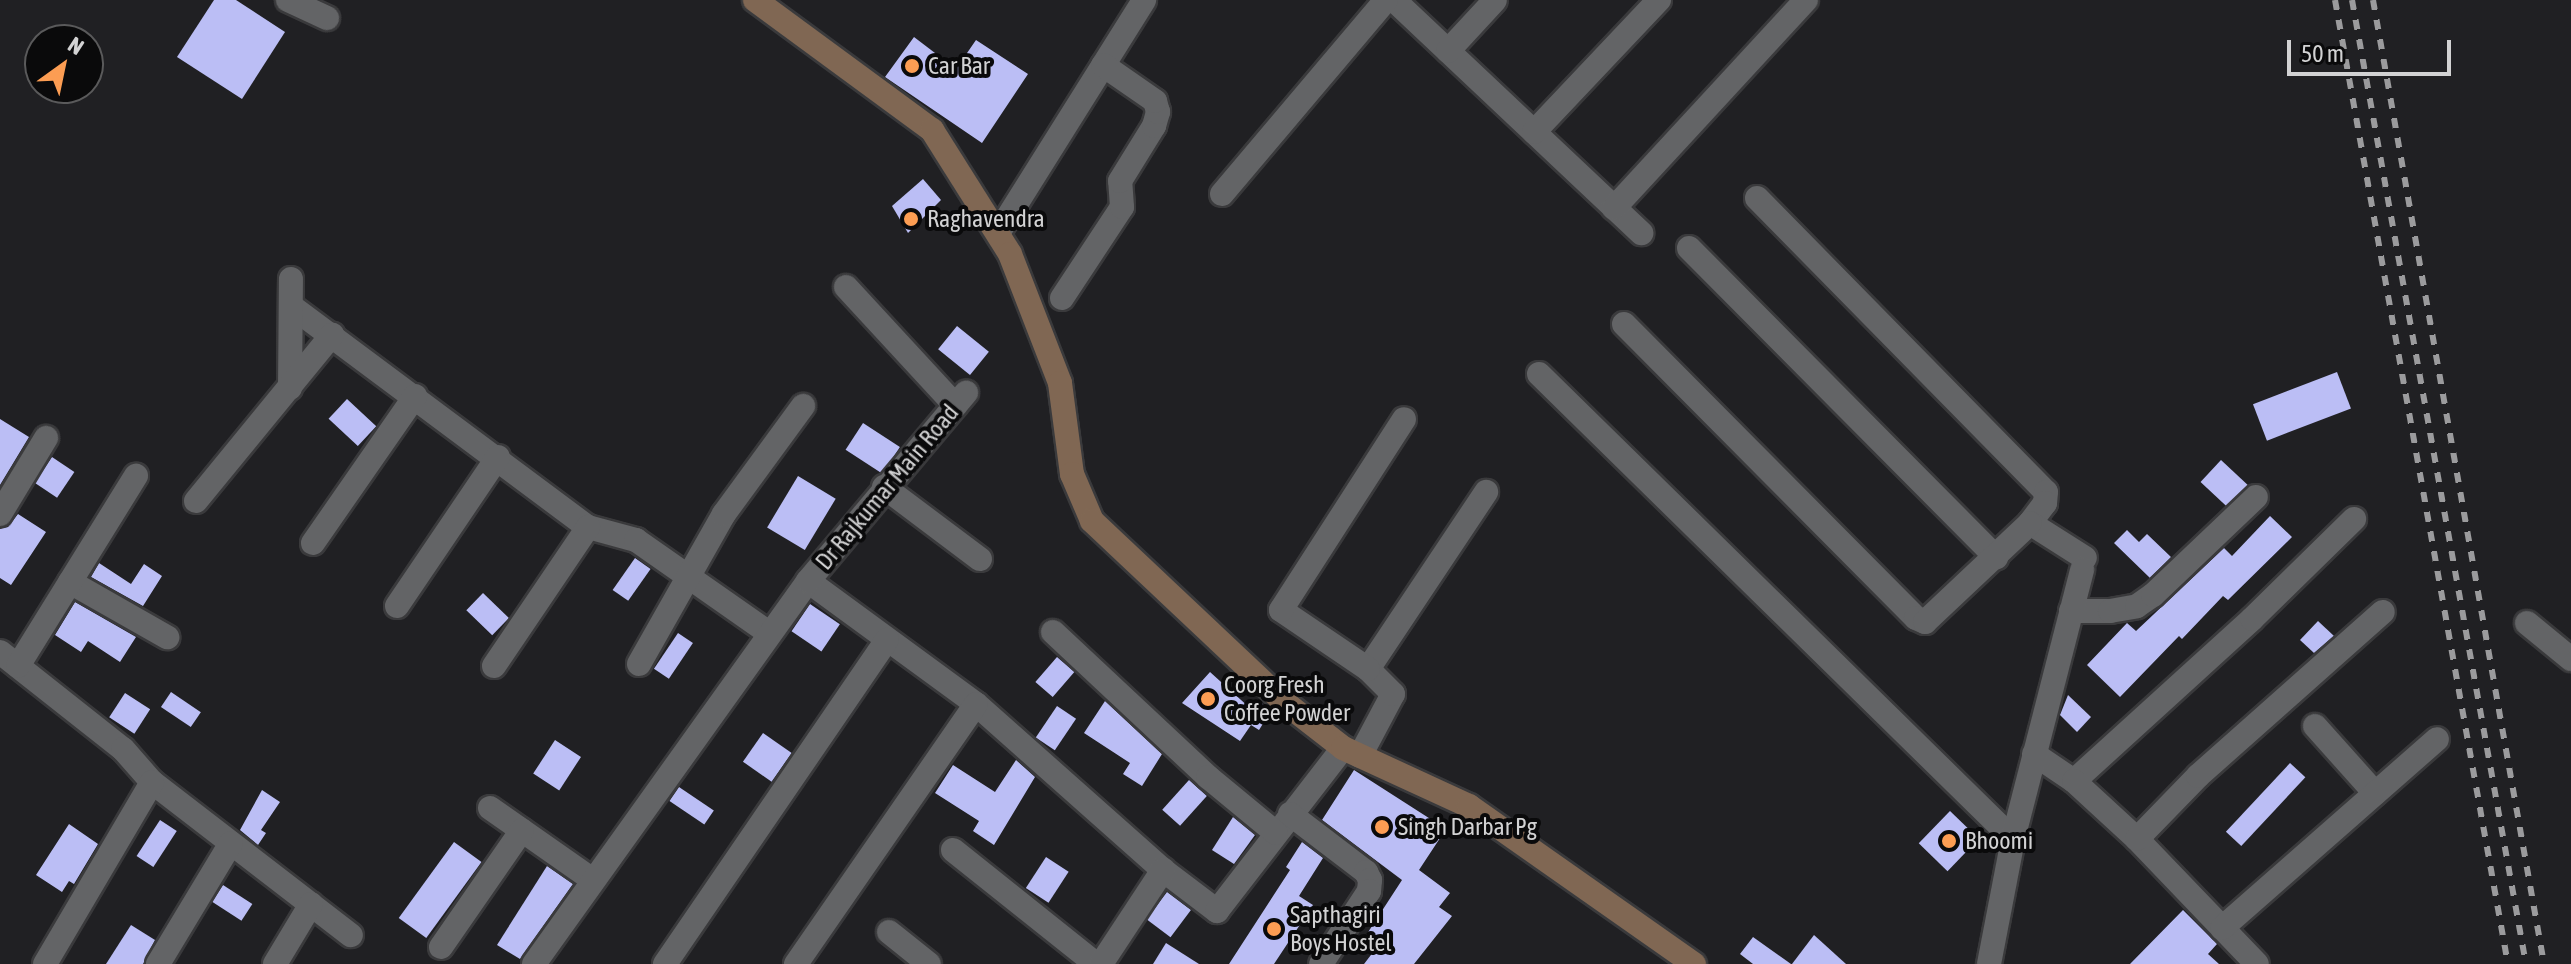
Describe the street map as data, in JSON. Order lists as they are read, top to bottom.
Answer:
{
  "streets": {
    "street": ["Dr Rajkumar Main Road"]
  },
  "places": [
    "Car Bar",
    "Raghavendra",
    "Coorg Fresh Coffee Powder",
    "Singh Darbar Pg",
    "Bhoomi",
    "Sapthagiri Boys Hostel"
  ],
  "scale_bar": "50 m",
  "north": "top right"
}
